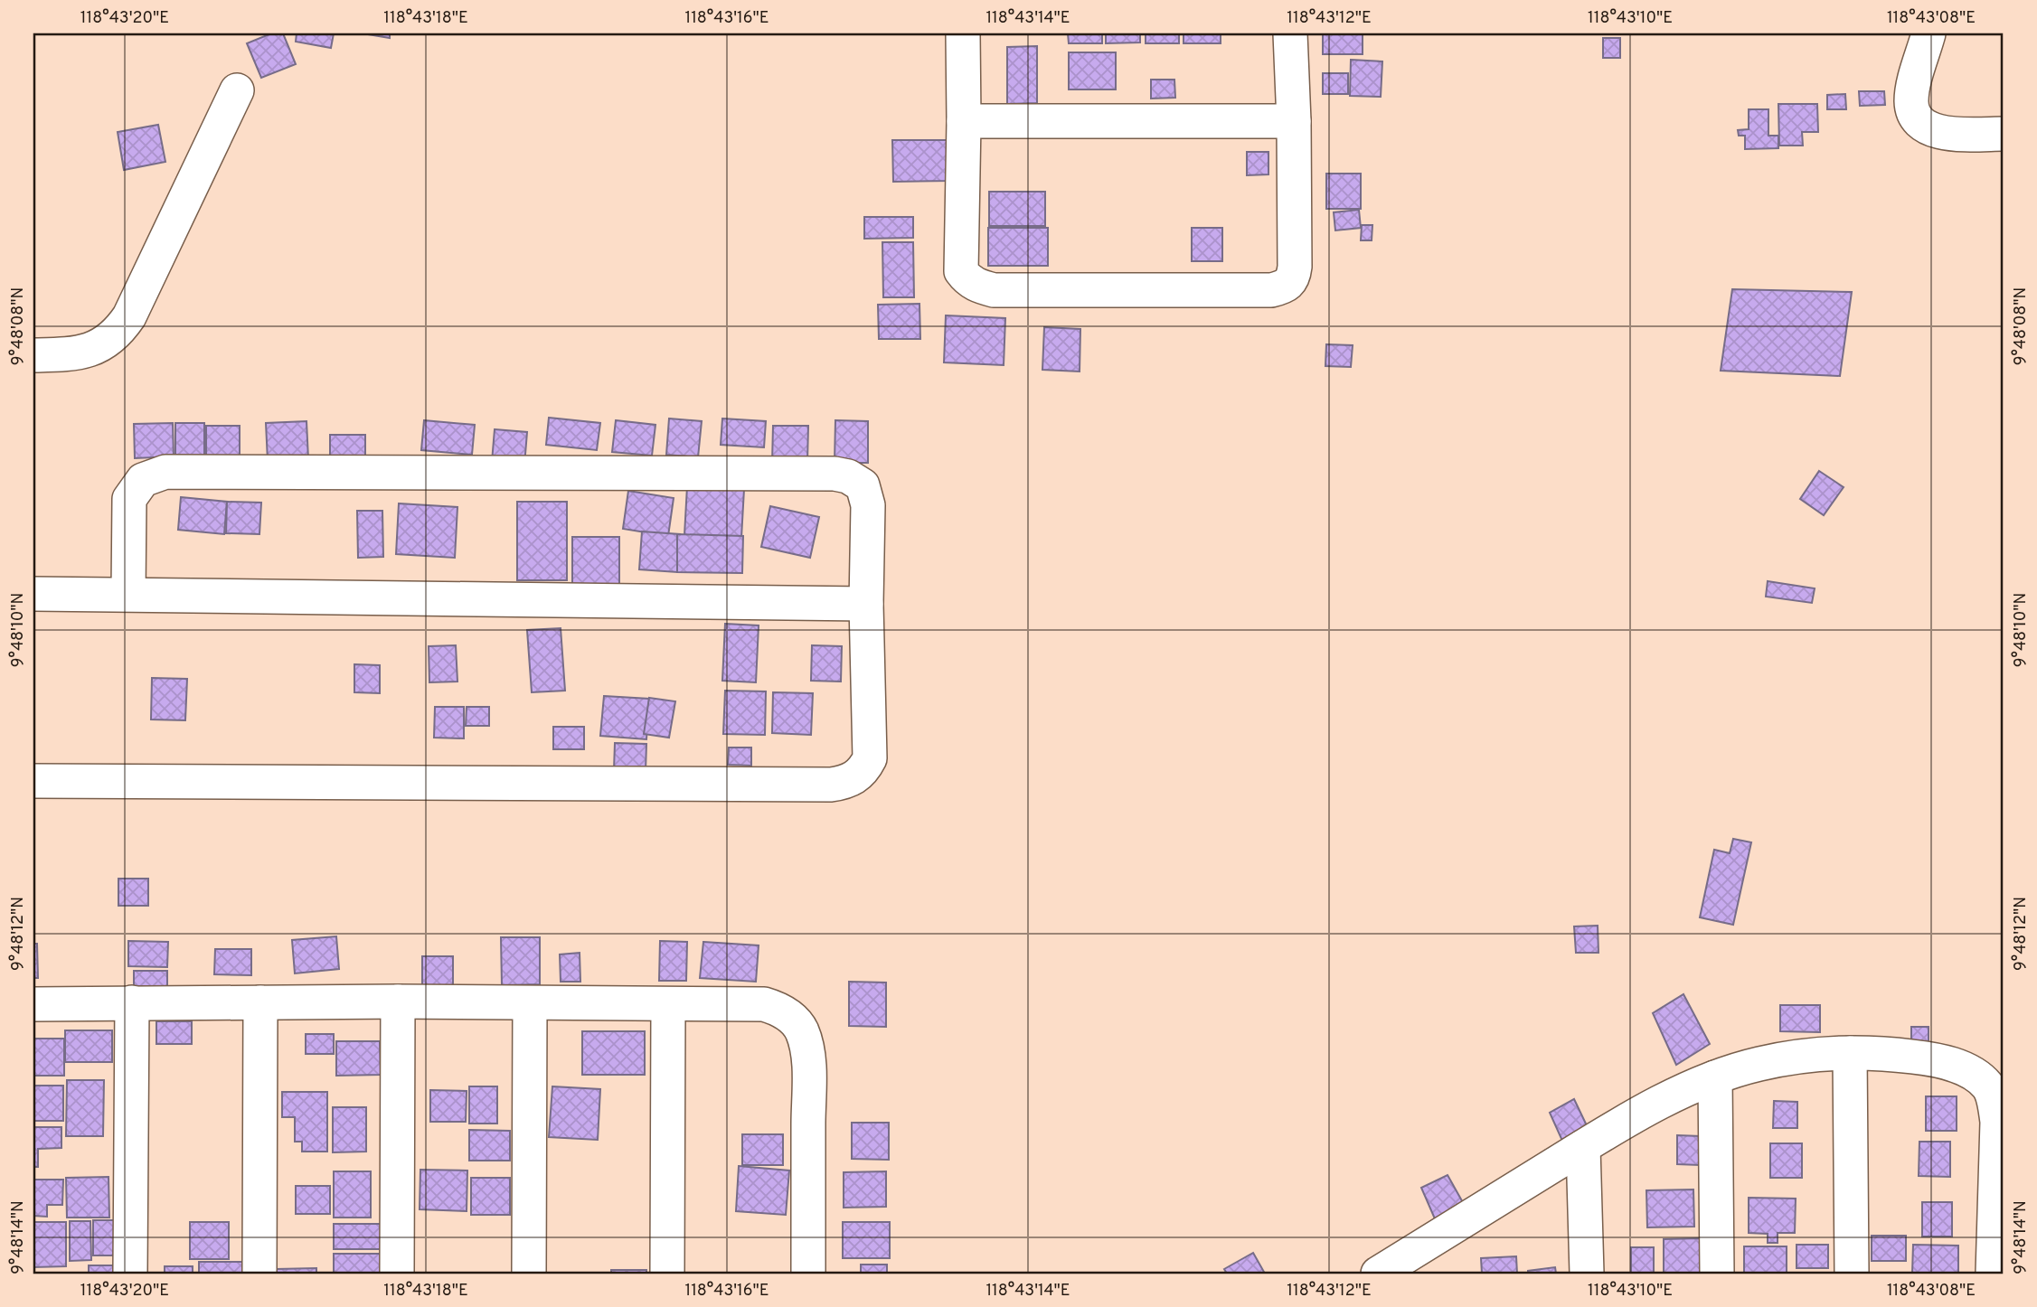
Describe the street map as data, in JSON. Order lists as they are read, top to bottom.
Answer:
{
  "coordinates": [
    "118°43'20\"E",
    "118°43'18\"E",
    "118°43'16\"E",
    "118°43'14\"E",
    "118°43'12\"E",
    "118°43'10\"E",
    "118°43'08\"E",
    "9°48'08\"N",
    "9°48'10\"N",
    "9°48'12\"N",
    "9°48'14\"N"
  ]
}
